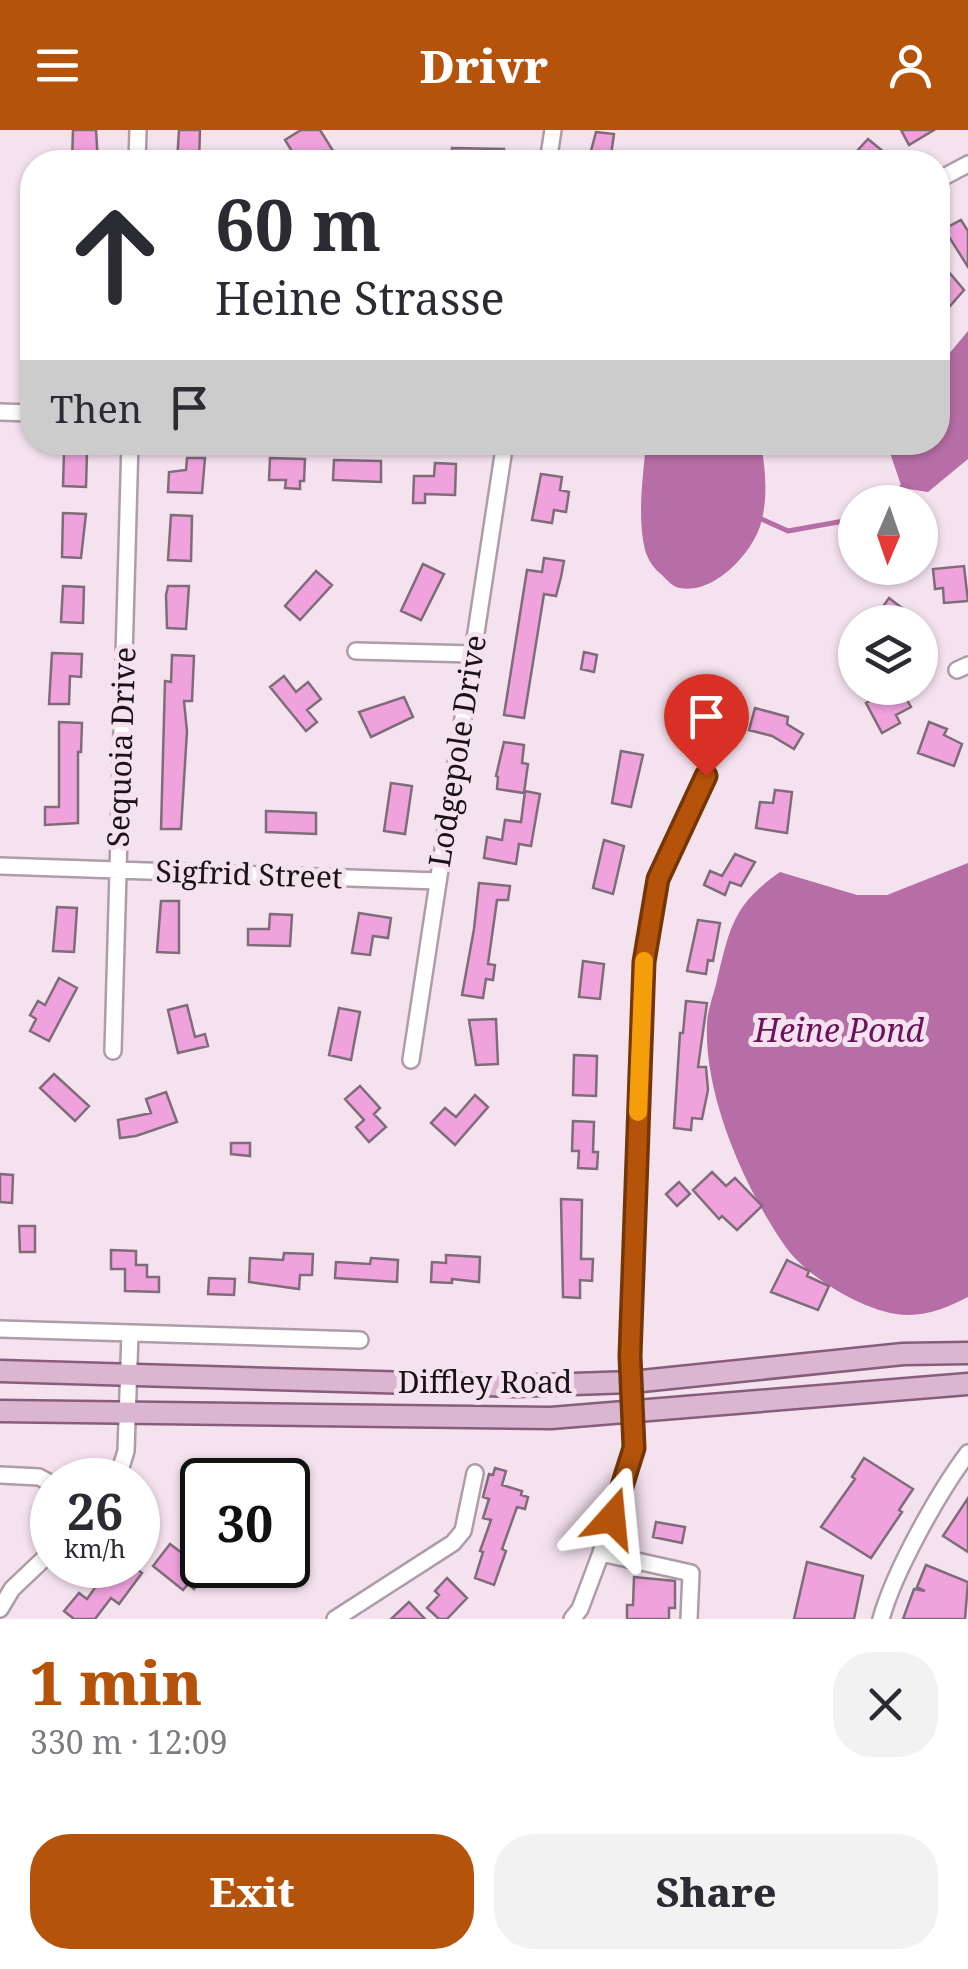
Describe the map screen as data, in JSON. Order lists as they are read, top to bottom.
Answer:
{
  "streets": {
    "main road": ["Diffley Road"],
    "street": ["Sequoia Drive", "Lodgepole Drive", "Sigfrid Street"]
  },
  "crossings": [
    ["Sequoia Drive", "Sigfrid Street"],
    ["Lodgepole Drive", "Sigfrid Street"]
  ],
  "water": ["Heine Pond"],
  "north": "bottom",
  "page": {
    "header": "Drivr",
    "turn": ["60 m", "Heine Strasse"],
    "then": "Then",
    "speed": "26 km/h",
    "limit": "30",
    "heading": ["1 min", "330 m · 12:09"],
    "buttons": ["Exit", "Share"]
  }
}
